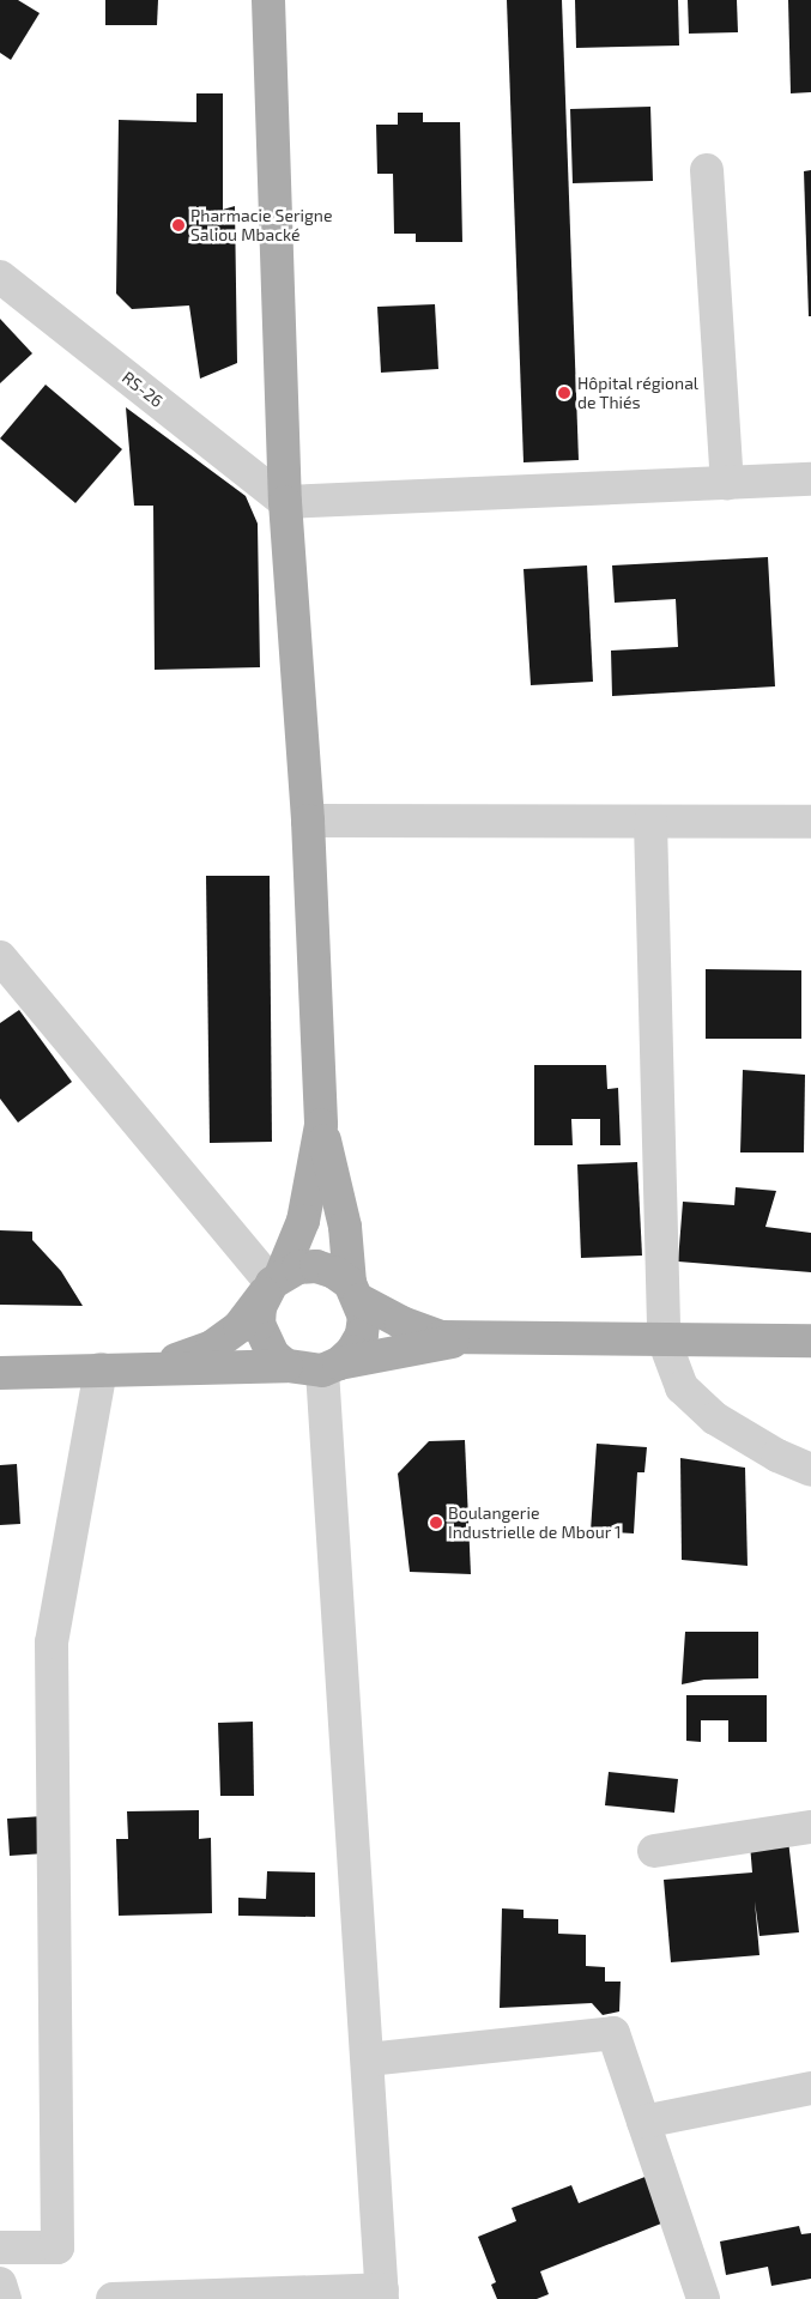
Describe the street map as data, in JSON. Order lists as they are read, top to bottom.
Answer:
{
  "streets": {
    "street": ["RS-26"]
  },
  "places": ["Pharmacie Serigne Saliou Mbacké", "Hôpital régional de Thiés", "Boulangerie Industrielle de Mbour 1"]
}
